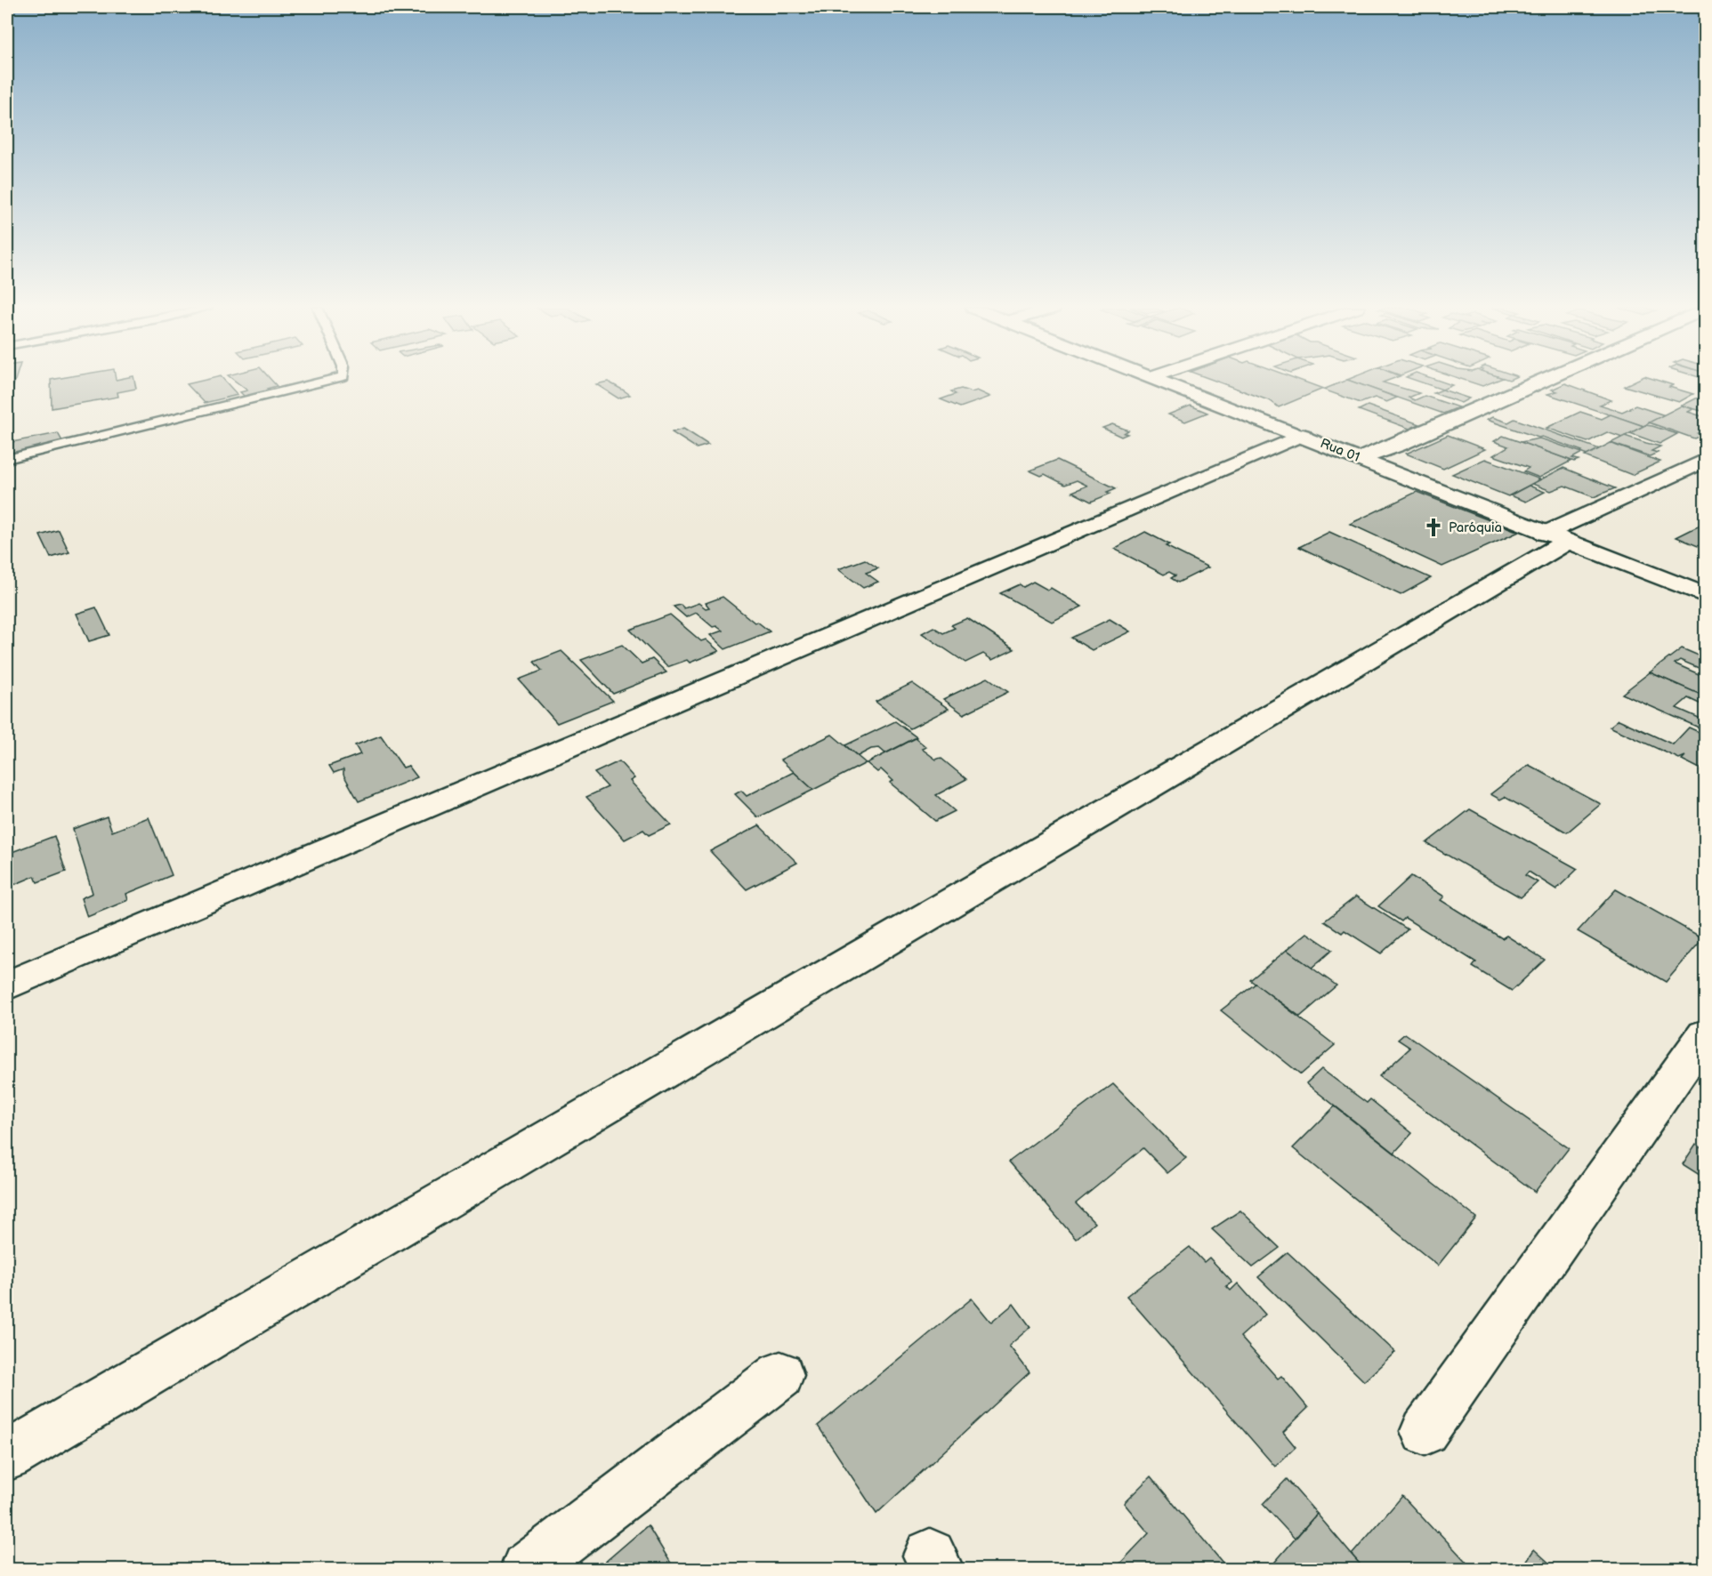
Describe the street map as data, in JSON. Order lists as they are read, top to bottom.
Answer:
{
  "streets": {
    "street": ["Rua 01"]
  },
  "places": {
    "church": ["Paróquia"]
  }
}
